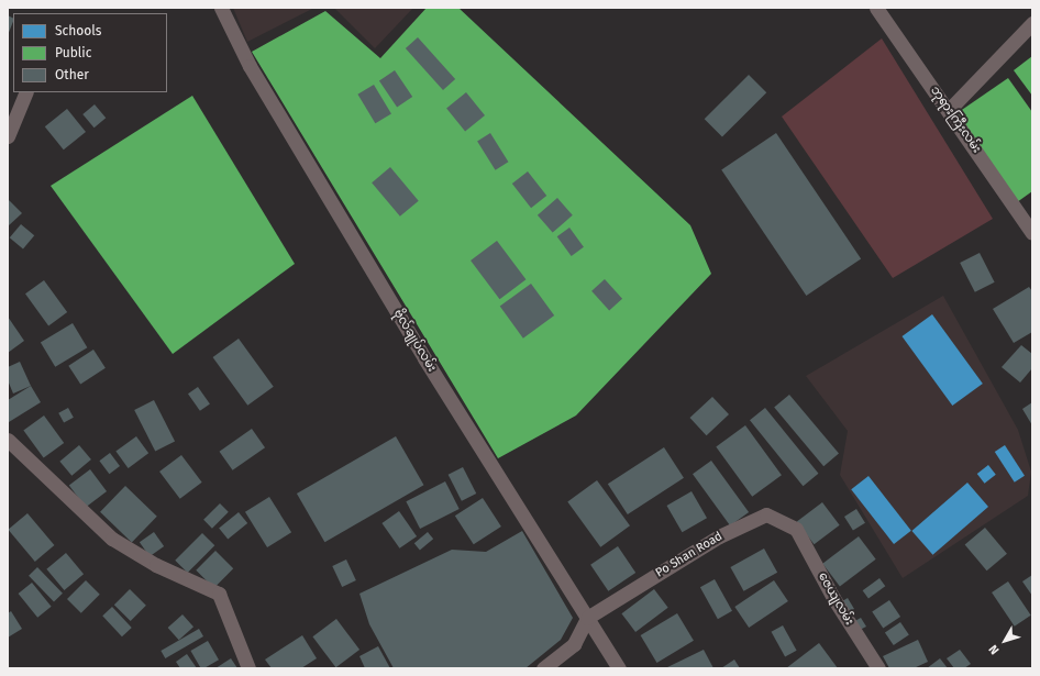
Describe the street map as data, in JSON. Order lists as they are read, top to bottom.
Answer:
{
  "streets": {
    "street": [
      "ဘုရားကြီးလမ်း",
      "ဗိုလ်ချုပ်လမ်း",
      "Po Shan Road",
      "ဇေယျလမ်း"
    ]
  },
  "crossings": [
    ["ဗိုလ်ချုပ်လမ်း", "Po Shan Road"],
    ["Po Shan Road", "ဇေယျလမ်း"]
  ],
  "legend": ["Schools", "Public", "Other"],
  "north": "bottom left"
}
